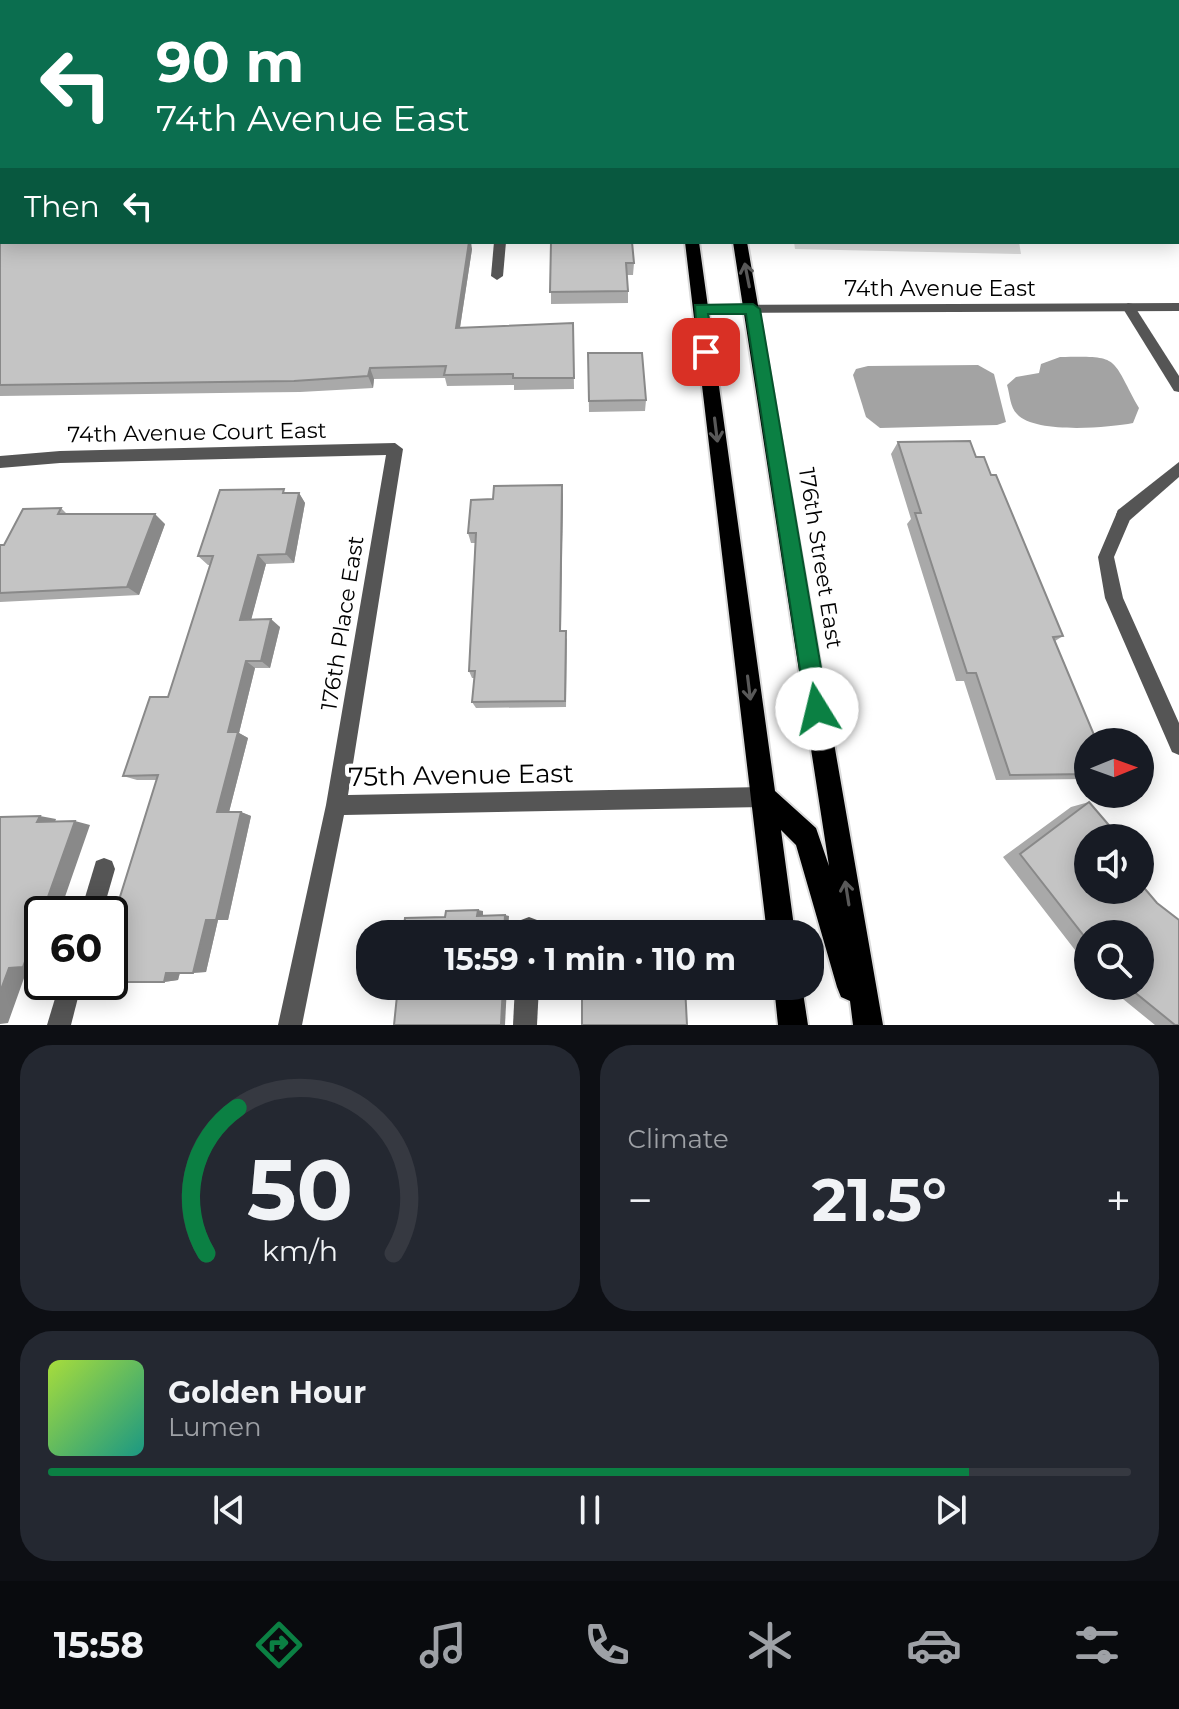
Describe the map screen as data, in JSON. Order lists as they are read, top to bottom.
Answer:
{
  "streets": {
    "main road": ["176th Street East"],
    "street": [
      "74th Avenue East",
      "74th Avenue Court East",
      "176th Place East",
      "75th Avenue East"
    ]
  },
  "crossings": [
    ["74th Avenue East", "176th Street East"],
    ["74th Avenue Court East", "176th Place East"],
    ["176th Place East", "75th Avenue East"]
  ],
  "north": "right",
  "page": {
    "turn": ["90 m", "74th Avenue East"],
    "then": "Then",
    "limit": "60",
    "trip": "15:59 · 1 min · 110 m",
    "tile": "Climate",
    "heat": ["−", "21.5°", "+"],
    "song": ["Golden Hour", "Lumen"],
    "tabs": "15:58",
    "gauge": ["50", "km/h"]
  }
}
